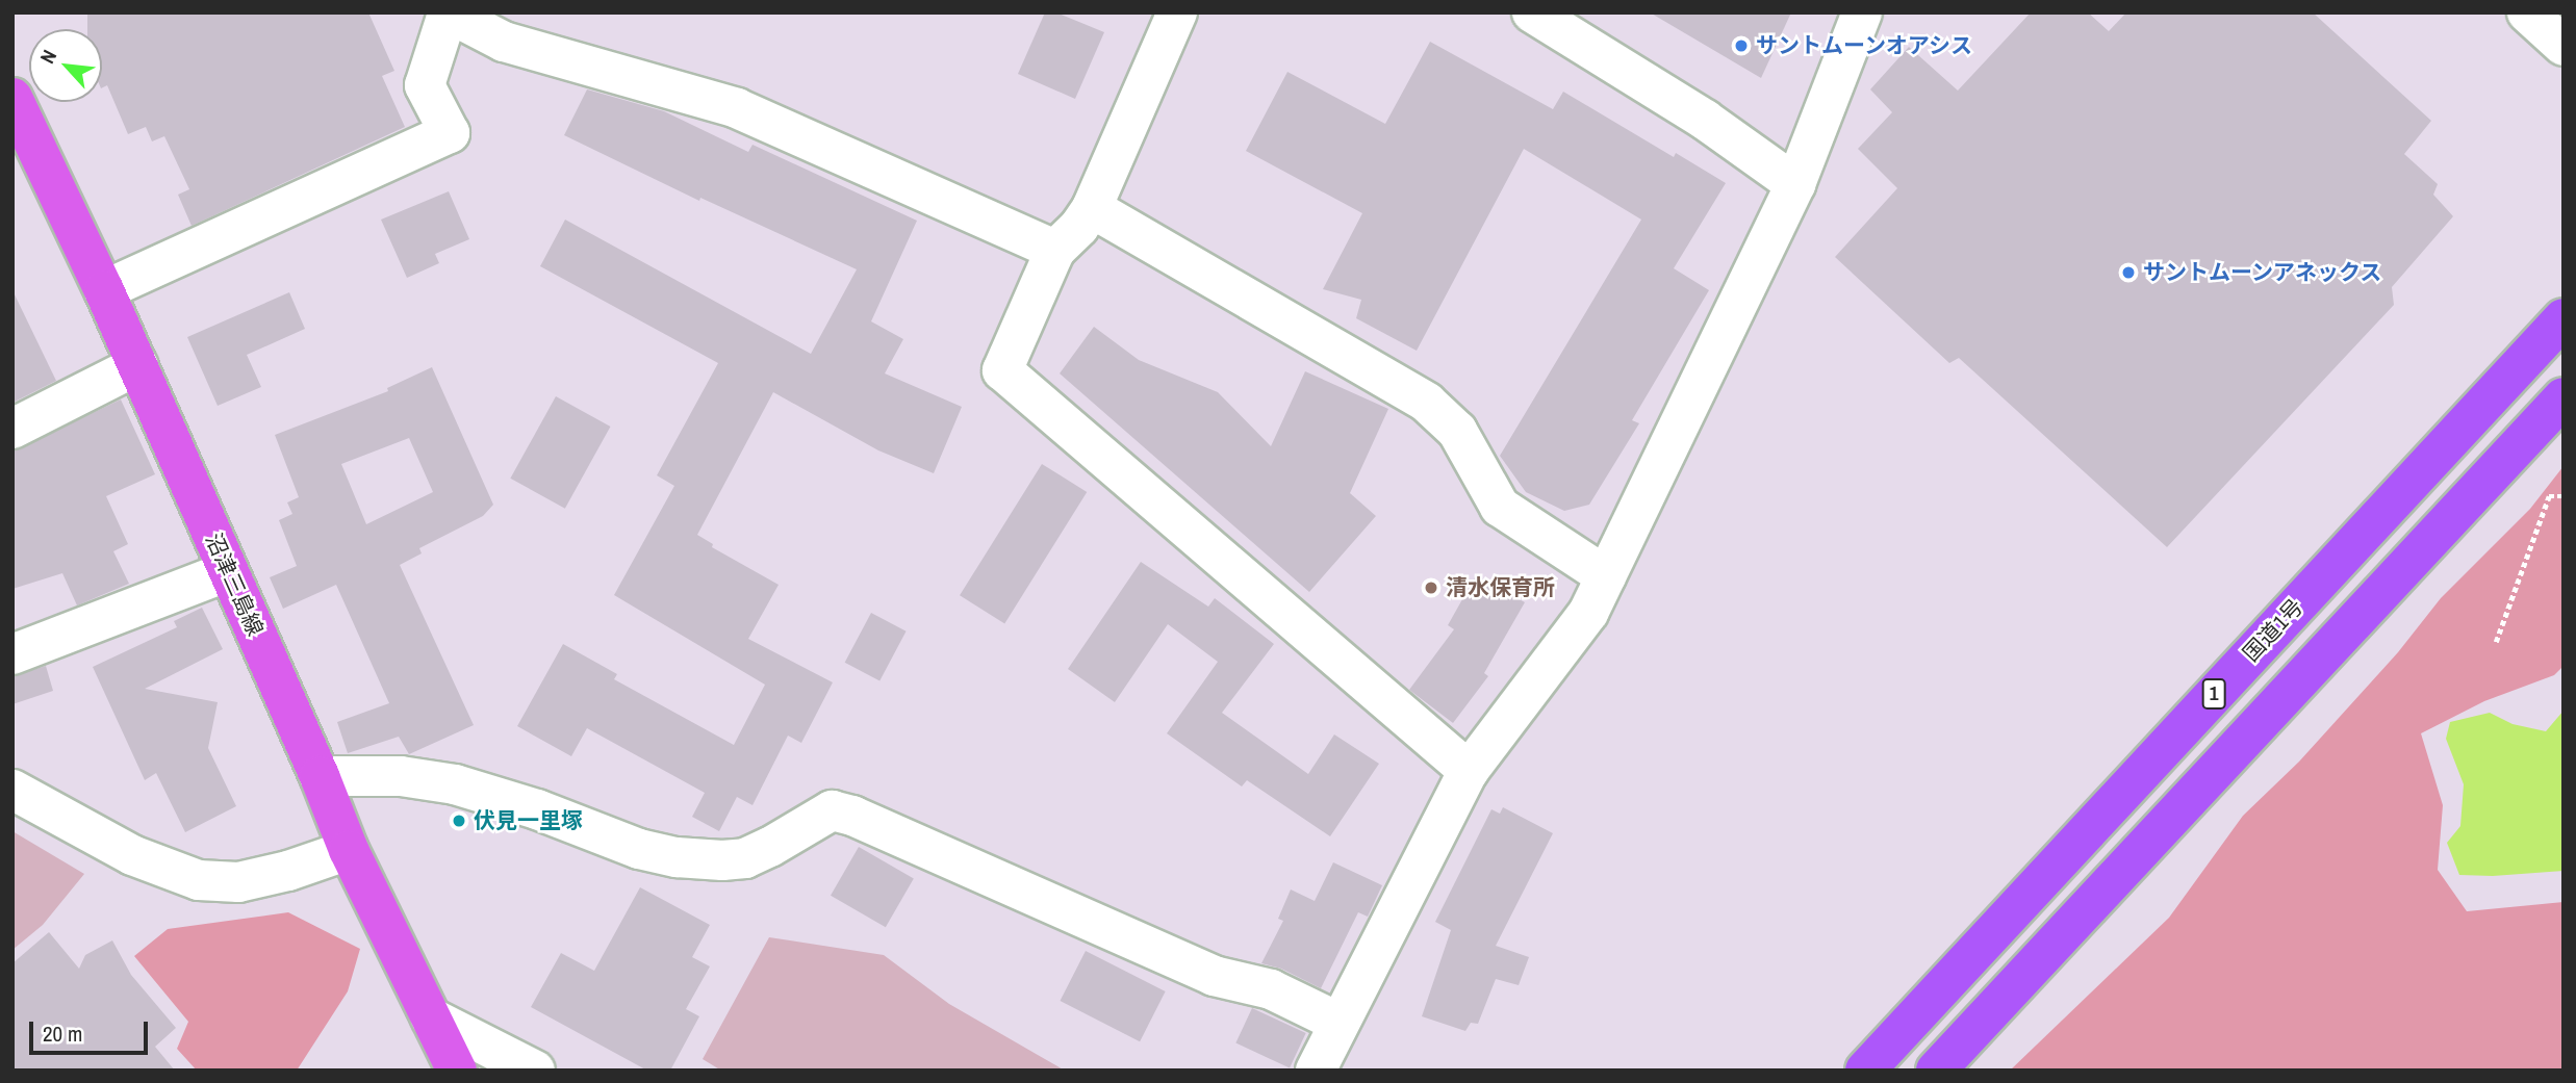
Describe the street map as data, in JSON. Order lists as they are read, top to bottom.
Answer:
{
  "streets": {
    "highway": ["国道1号", "1"],
    "main road": ["沼津三島線"]
  },
  "places": [
    "サントムーンオアシス",
    "サントムーンアネックス",
    "清水保育所",
    "伏見一里塚"
  ],
  "scale_bar": "20 m",
  "north": "top left"
}
